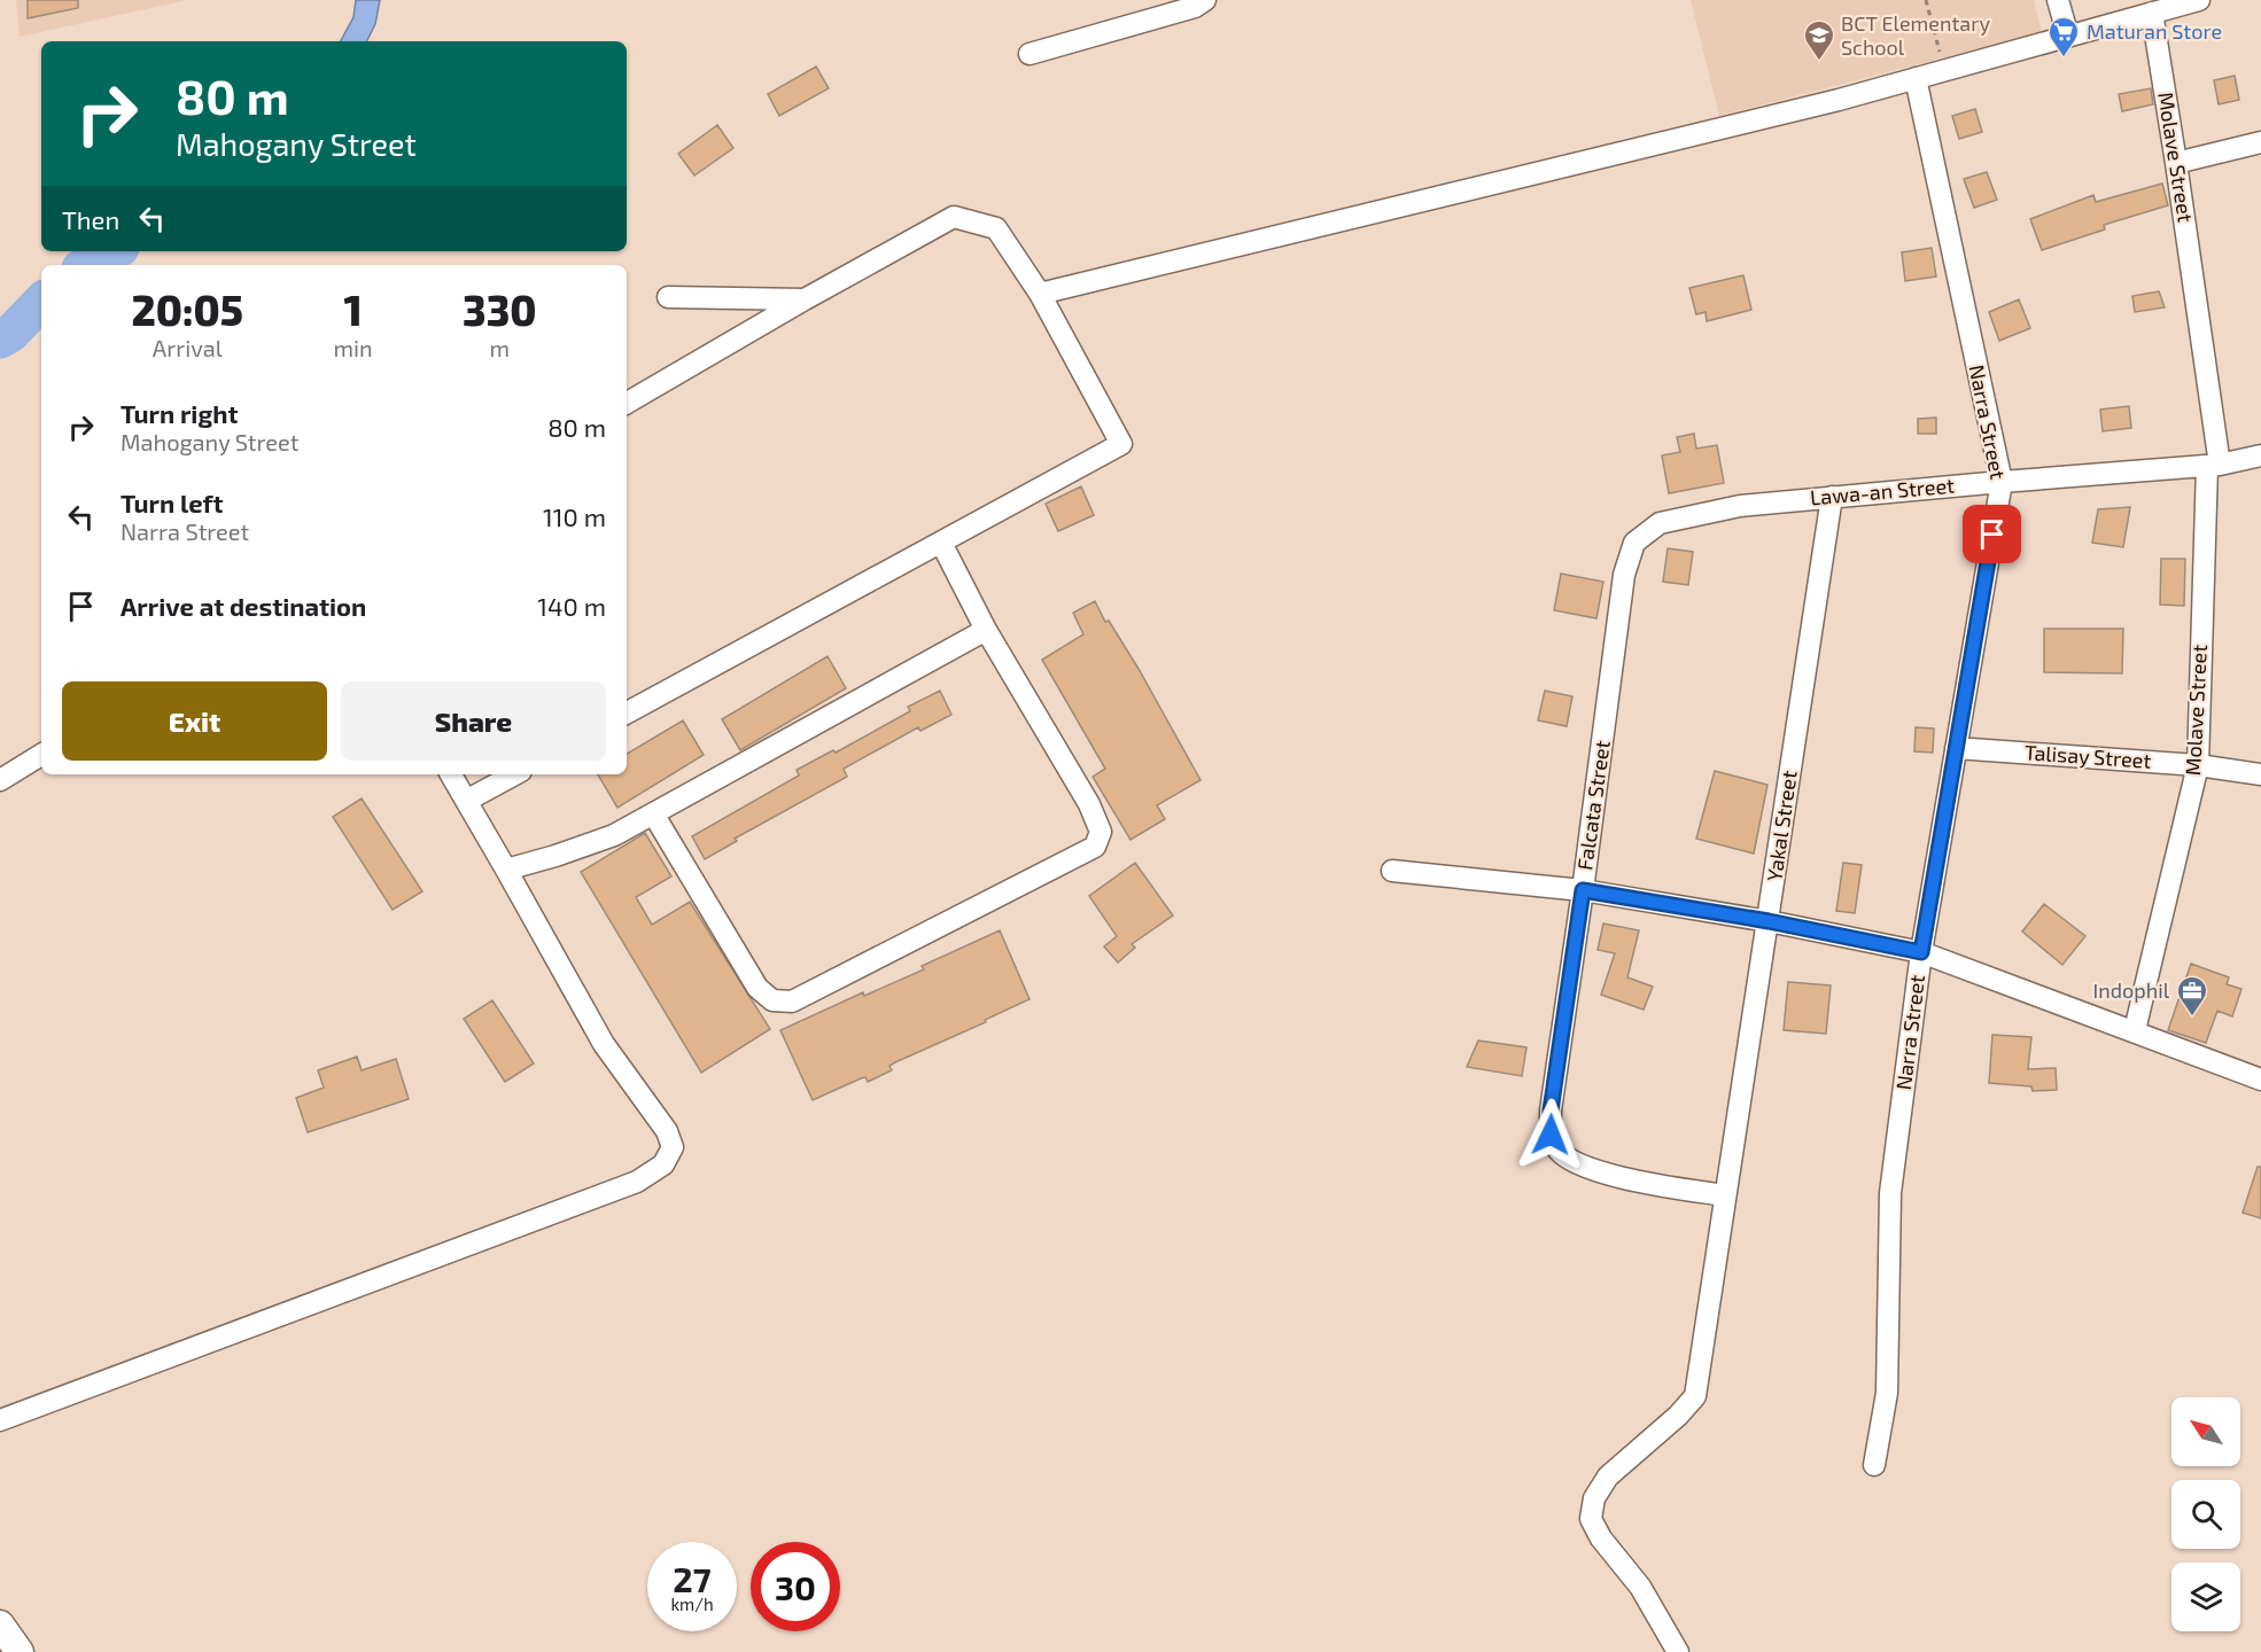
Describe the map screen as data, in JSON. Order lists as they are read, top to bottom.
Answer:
{
  "streets": {
    "street": [
      "Molave Street",
      "Narra Street",
      "Lawa-an Street",
      "Talisay Street",
      "Falcata Street",
      "Yakal Street"
    ]
  },
  "crossings": [
    ["Molave Street", "Lawa-an Street"],
    ["Molave Street", "Talisay Street"],
    ["Narra Street", "Lawa-an Street"],
    ["Narra Street", "Talisay Street"],
    ["Lawa-an Street", "Falcata Street"],
    ["Lawa-an Street", "Yakal Street"],
    ["Falcata Street", "Yakal Street"]
  ],
  "places": {
    "supermarket": ["Maturan Store"],
    "school or university": ["BCT Elementary School"],
    "office": ["Indophil"]
  },
  "north": "top left",
  "page": {
    "turn": ["80 m", "Mahogany Street"],
    "then": "Then",
    "eta": [
      "20:05",
      "Arrival",
      "1",
      "min",
      "330",
      "m"
    ],
    "list": [
      {
        "name": "Turn right",
        "note": "Mahogany Street",
        "value": "80 m"
      },
      {
        "name": "Turn left",
        "note": "Narra Street",
        "value": "110 m"
      },
      {
        "name": "Arrive at destination",
        "value": "140 m"
      }
    ],
    "buttons": ["Exit", "Share"],
    "speed": "27 km/h",
    "limit": "30"
  }
}
